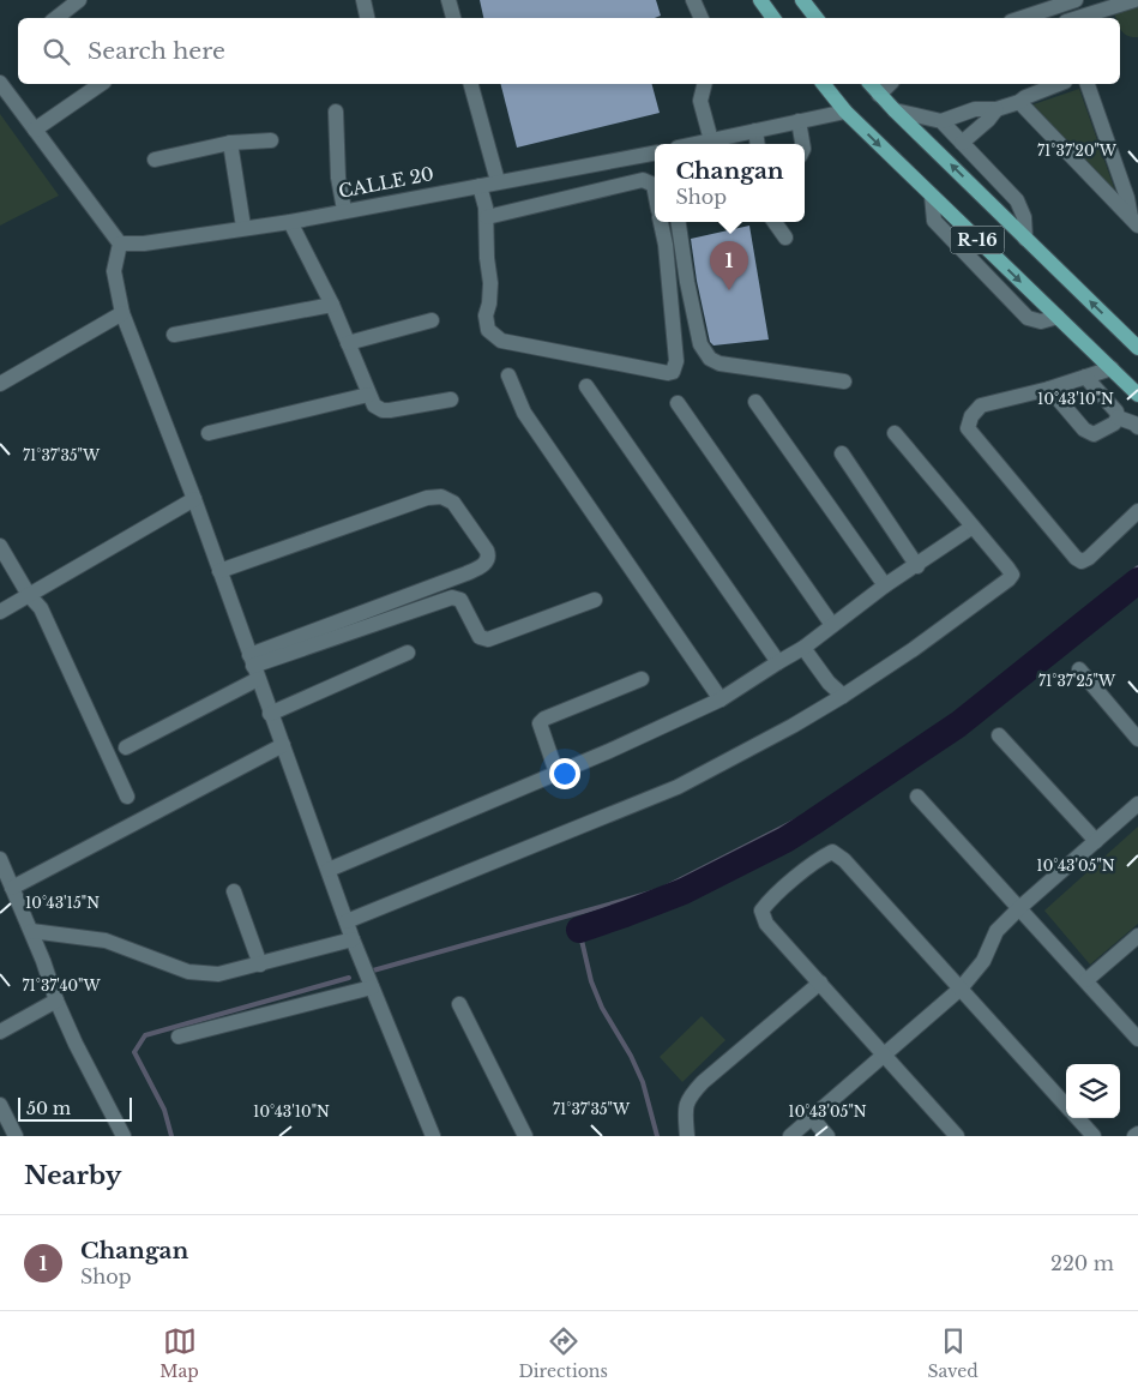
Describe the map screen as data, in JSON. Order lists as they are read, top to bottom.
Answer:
{
  "streets": {
    "main road": ["R-16"],
    "street": ["CALLE 20"]
  },
  "scale_bar": "50 m",
  "page": {
    "search": "Search here",
    "popup": ["Changan", "Shop"],
    "pins": "1",
    "scale": "50 m",
    "heading": "Nearby",
    "list": [
      {
        "mark": "1",
        "name": "Changan",
        "note": "Shop",
        "value": "220 m"
      }
    ],
    "nav": ["Map", "Directions", "Saved"]
  },
  "coordinates": [
    "71°37'20\"W",
    "10°43'10\"N",
    "71°37'35\"W",
    "71°37'25\"W",
    "10°43'05\"N",
    "10°43'15\"N",
    "71°37'40\"W"
  ]
}
